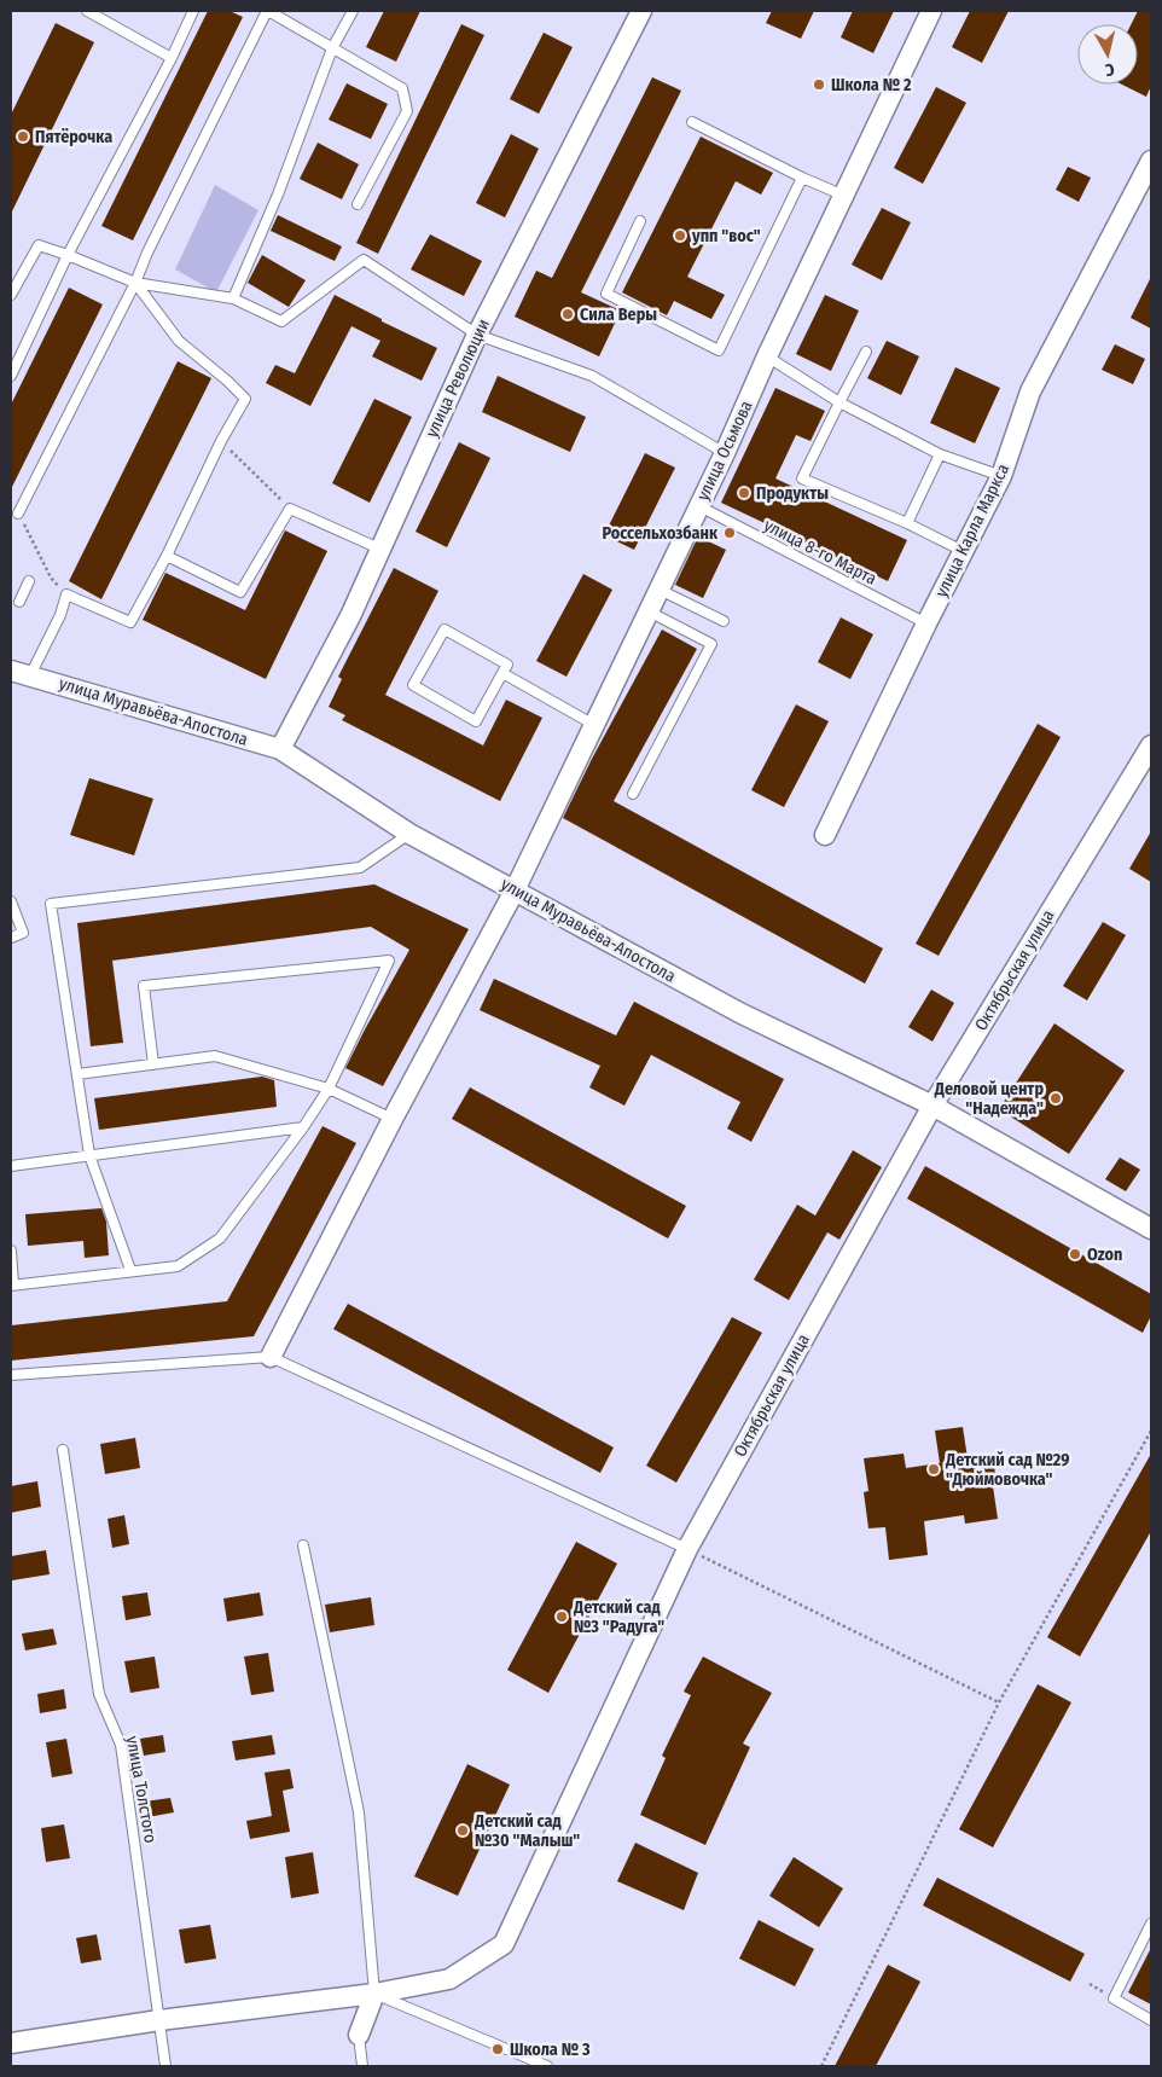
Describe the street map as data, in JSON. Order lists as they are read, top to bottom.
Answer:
{
  "streets": {
    "street": [
      "улица Революции",
      "улица Осьмова",
      "улица Карла Маркса",
      "улица Муравьёва-Апостола",
      "Октябрьская улица"
    ],
    "lane": ["улица 8-го Марта", "улица Толстого"]
  },
  "crossings": [
    ["улица Революции", "улица Муравьёва-Апостола"],
    ["улица Осьмова", "улица 8-го Марта"],
    ["улица Осьмова", "улица Муравьёва-Апостола"],
    ["улица Карла Маркса", "улица 8-го Марта"],
    ["улица Муравьёва-Апостола", "Октябрьская улица"],
    ["Октябрьская улица", "улица Толстого"]
  ],
  "places": [
    "Школа № 2",
    "Пятёрочка",
    "упп \"вос\"",
    "Сила Веры",
    "Продукты",
    "Россельхозбанк",
    "Деловой центр \"Надежда\"",
    "Ozon",
    "Детский сад №29 \"Дюймовочка\"",
    "Детский сад №3 \"Радуга\"",
    "Детский сад №30 \"Малыш\"",
    "Школа № 3"
  ],
  "north": "bottom"
}
